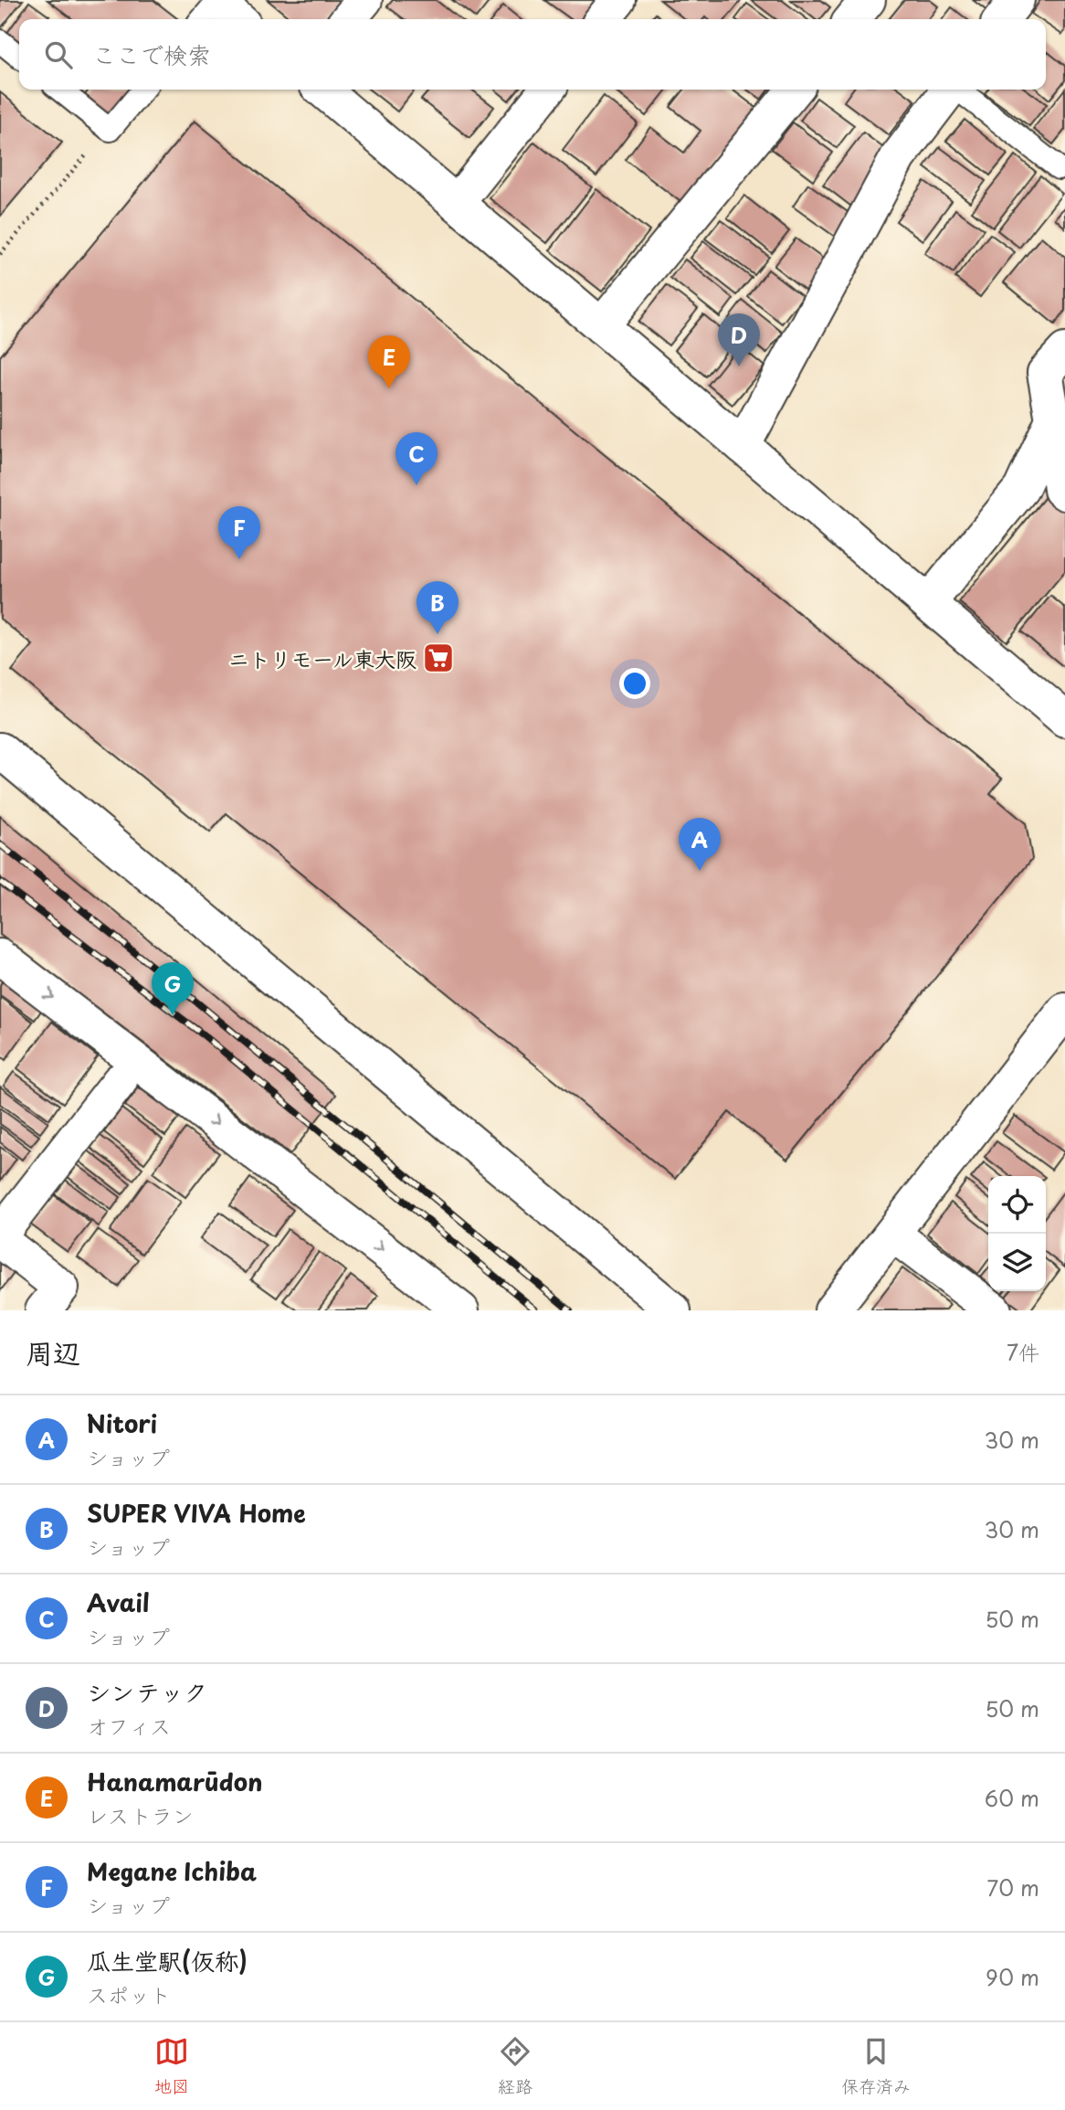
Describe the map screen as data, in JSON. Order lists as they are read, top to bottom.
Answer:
{
  "places": {
    "supermarket": ["ニトリモール東大阪"]
  },
  "page": {
    "search": "ここで検索",
    "pins": [
      "D",
      "E",
      "C",
      "F",
      "B",
      "A",
      "G"
    ],
    "heading": ["周辺", "7件"],
    "list": [
      {
        "mark": "A",
        "name": "Nitori",
        "note": "ショップ",
        "value": "30 m"
      },
      {
        "mark": "B",
        "name": "SUPER VIVA Home",
        "note": "ショップ",
        "value": "30 m"
      },
      {
        "mark": "C",
        "name": "Avail",
        "note": "ショップ",
        "value": "50 m"
      },
      {
        "mark": "D",
        "name": "シンテック",
        "note": "オフィス",
        "value": "50 m"
      },
      {
        "mark": "E",
        "name": "Hanamarūdon",
        "note": "レストラン",
        "value": "60 m"
      },
      {
        "mark": "F",
        "name": "Megane Ichiba",
        "note": "ショップ",
        "value": "70 m"
      },
      {
        "mark": "G",
        "name": "瓜生堂駅(仮称)",
        "note": "スポット",
        "value": "90 m"
      }
    ],
    "nav": ["地図", "経路", "保存済み"]
  }
}
